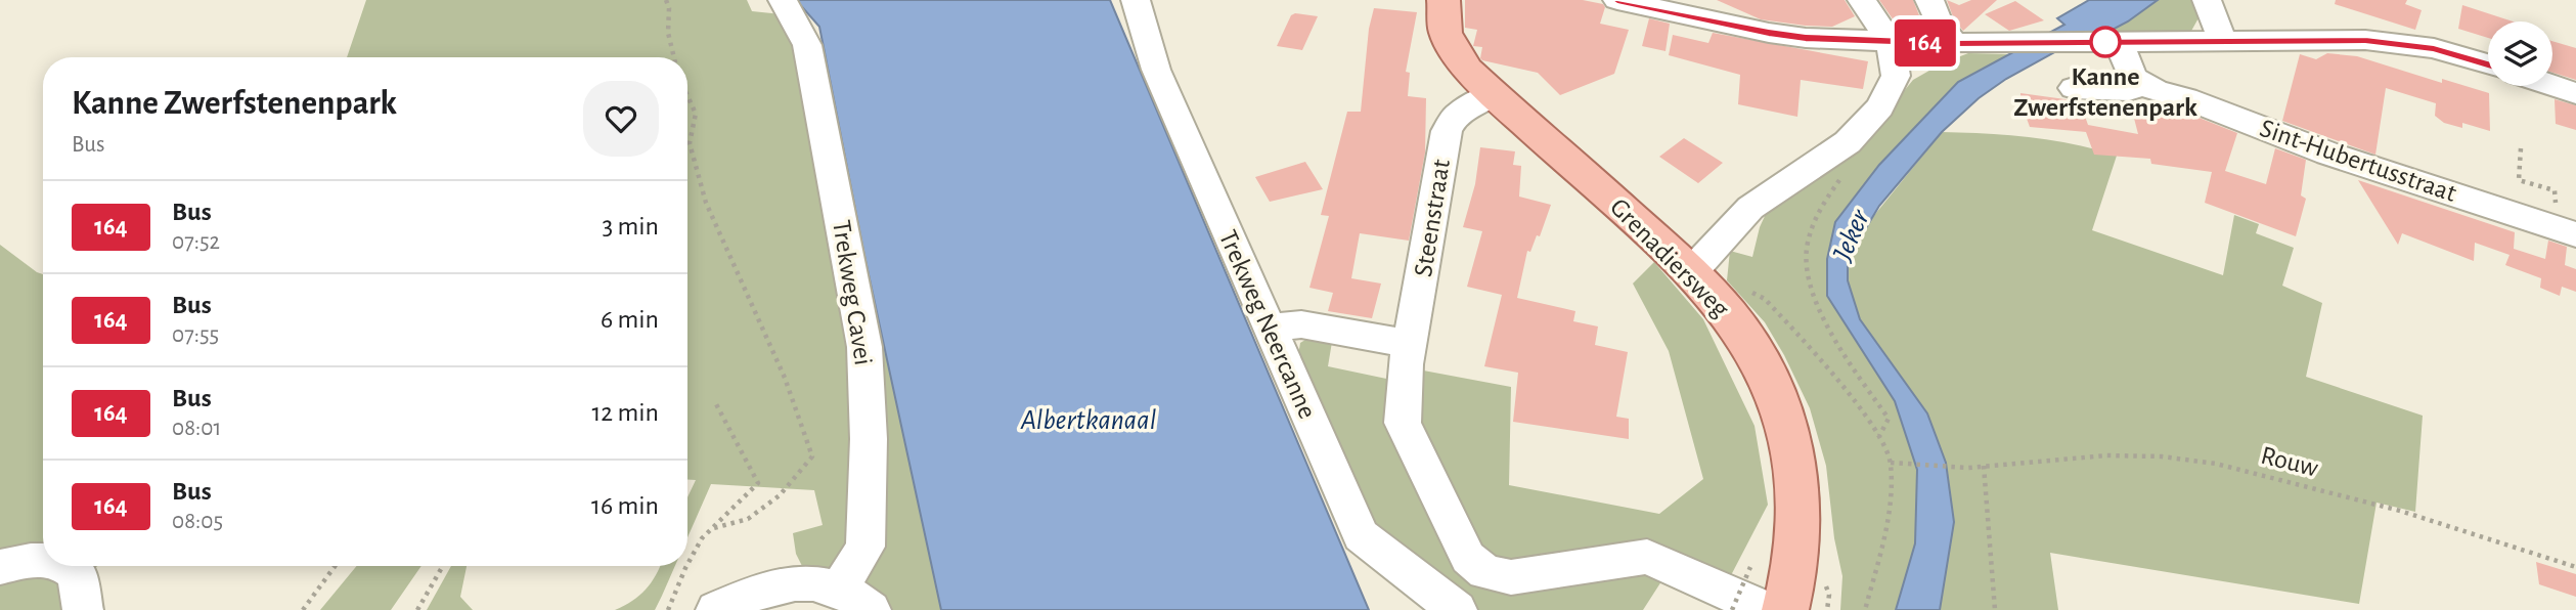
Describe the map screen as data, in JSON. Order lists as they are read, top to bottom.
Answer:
{
  "streets": {
    "main road": ["Grenadiersweg"],
    "street": [
      "Sint-Hubertusstraat",
      "Steenstraat",
      "Trekweg Cavei",
      "Trekweg Neercanne"
    ],
    "path": ["Rouw"]
  },
  "crossings": [
    ["Steenstraat", "Grenadiersweg"]
  ],
  "water": ["Jeker", "Albertkanaal"],
  "places": ["Kanne Zwerfstenenpark"],
  "lines": ["bus line 164"],
  "page": {
    "on_map": "164",
    "heading": ["Kanne Zwerfstenenpark", "Bus"],
    "list": [
      {
        "mark": "164",
        "name": "Bus",
        "note": "07:52",
        "value": "3 min"
      },
      {
        "mark": "164",
        "name": "Bus",
        "note": "07:55",
        "value": "6 min"
      },
      {
        "mark": "164",
        "name": "Bus",
        "note": "08:01",
        "value": "12 min"
      },
      {
        "mark": "164",
        "name": "Bus",
        "note": "08:05",
        "value": "16 min"
      }
    ]
  }
}
